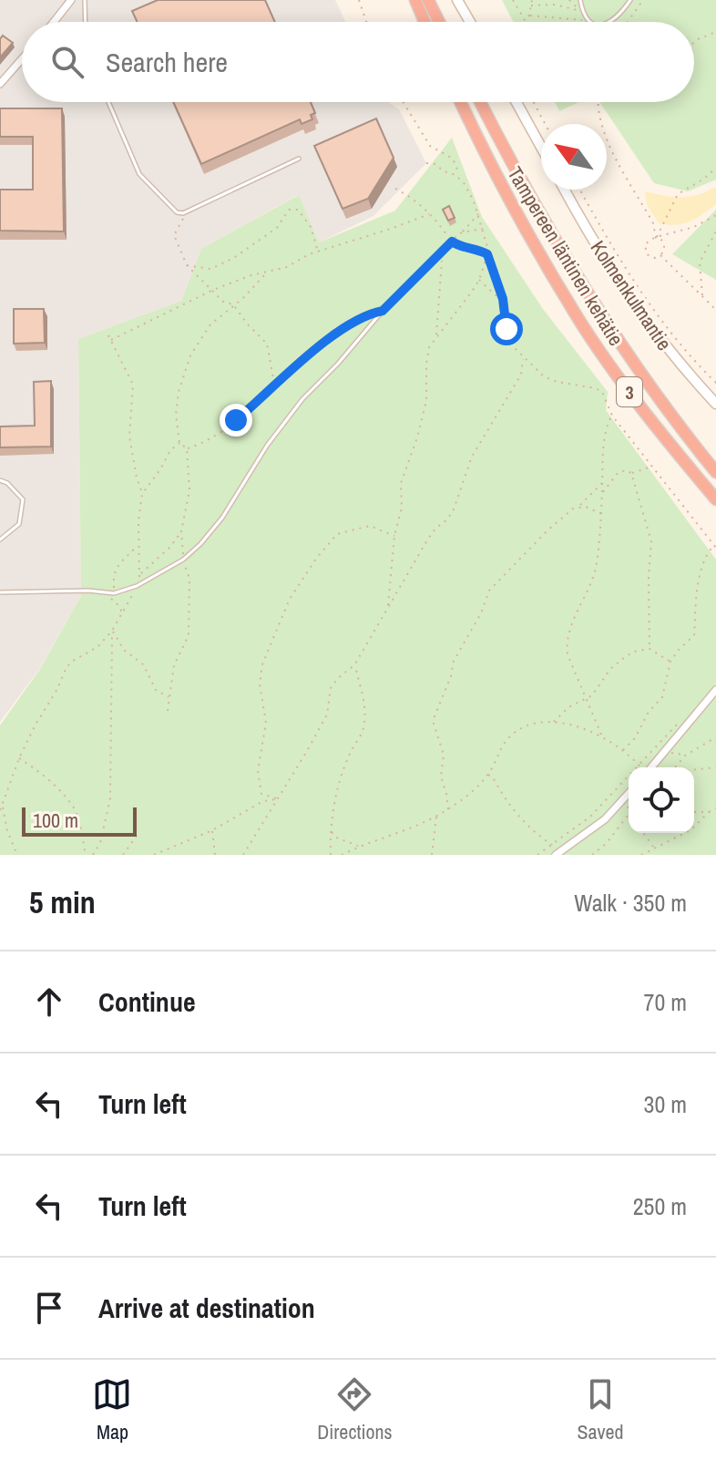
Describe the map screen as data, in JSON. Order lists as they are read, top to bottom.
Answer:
{
  "streets": {
    "highway": ["Tampereen läntinen kehätie", "3"],
    "street": ["Kolmenkulmantie"]
  },
  "scale_bar": "100 m",
  "north": "top left",
  "page": {
    "search": "Search here",
    "scale": "100 m",
    "heading": ["5 min", "Walk · 350 m"],
    "list": [
      ["Continue", "70 m"],
      ["Turn left", "30 m"],
      ["Turn left", "250 m"],
      "Arrive at destination"
    ],
    "nav": ["Map", "Directions", "Saved"]
  }
}
